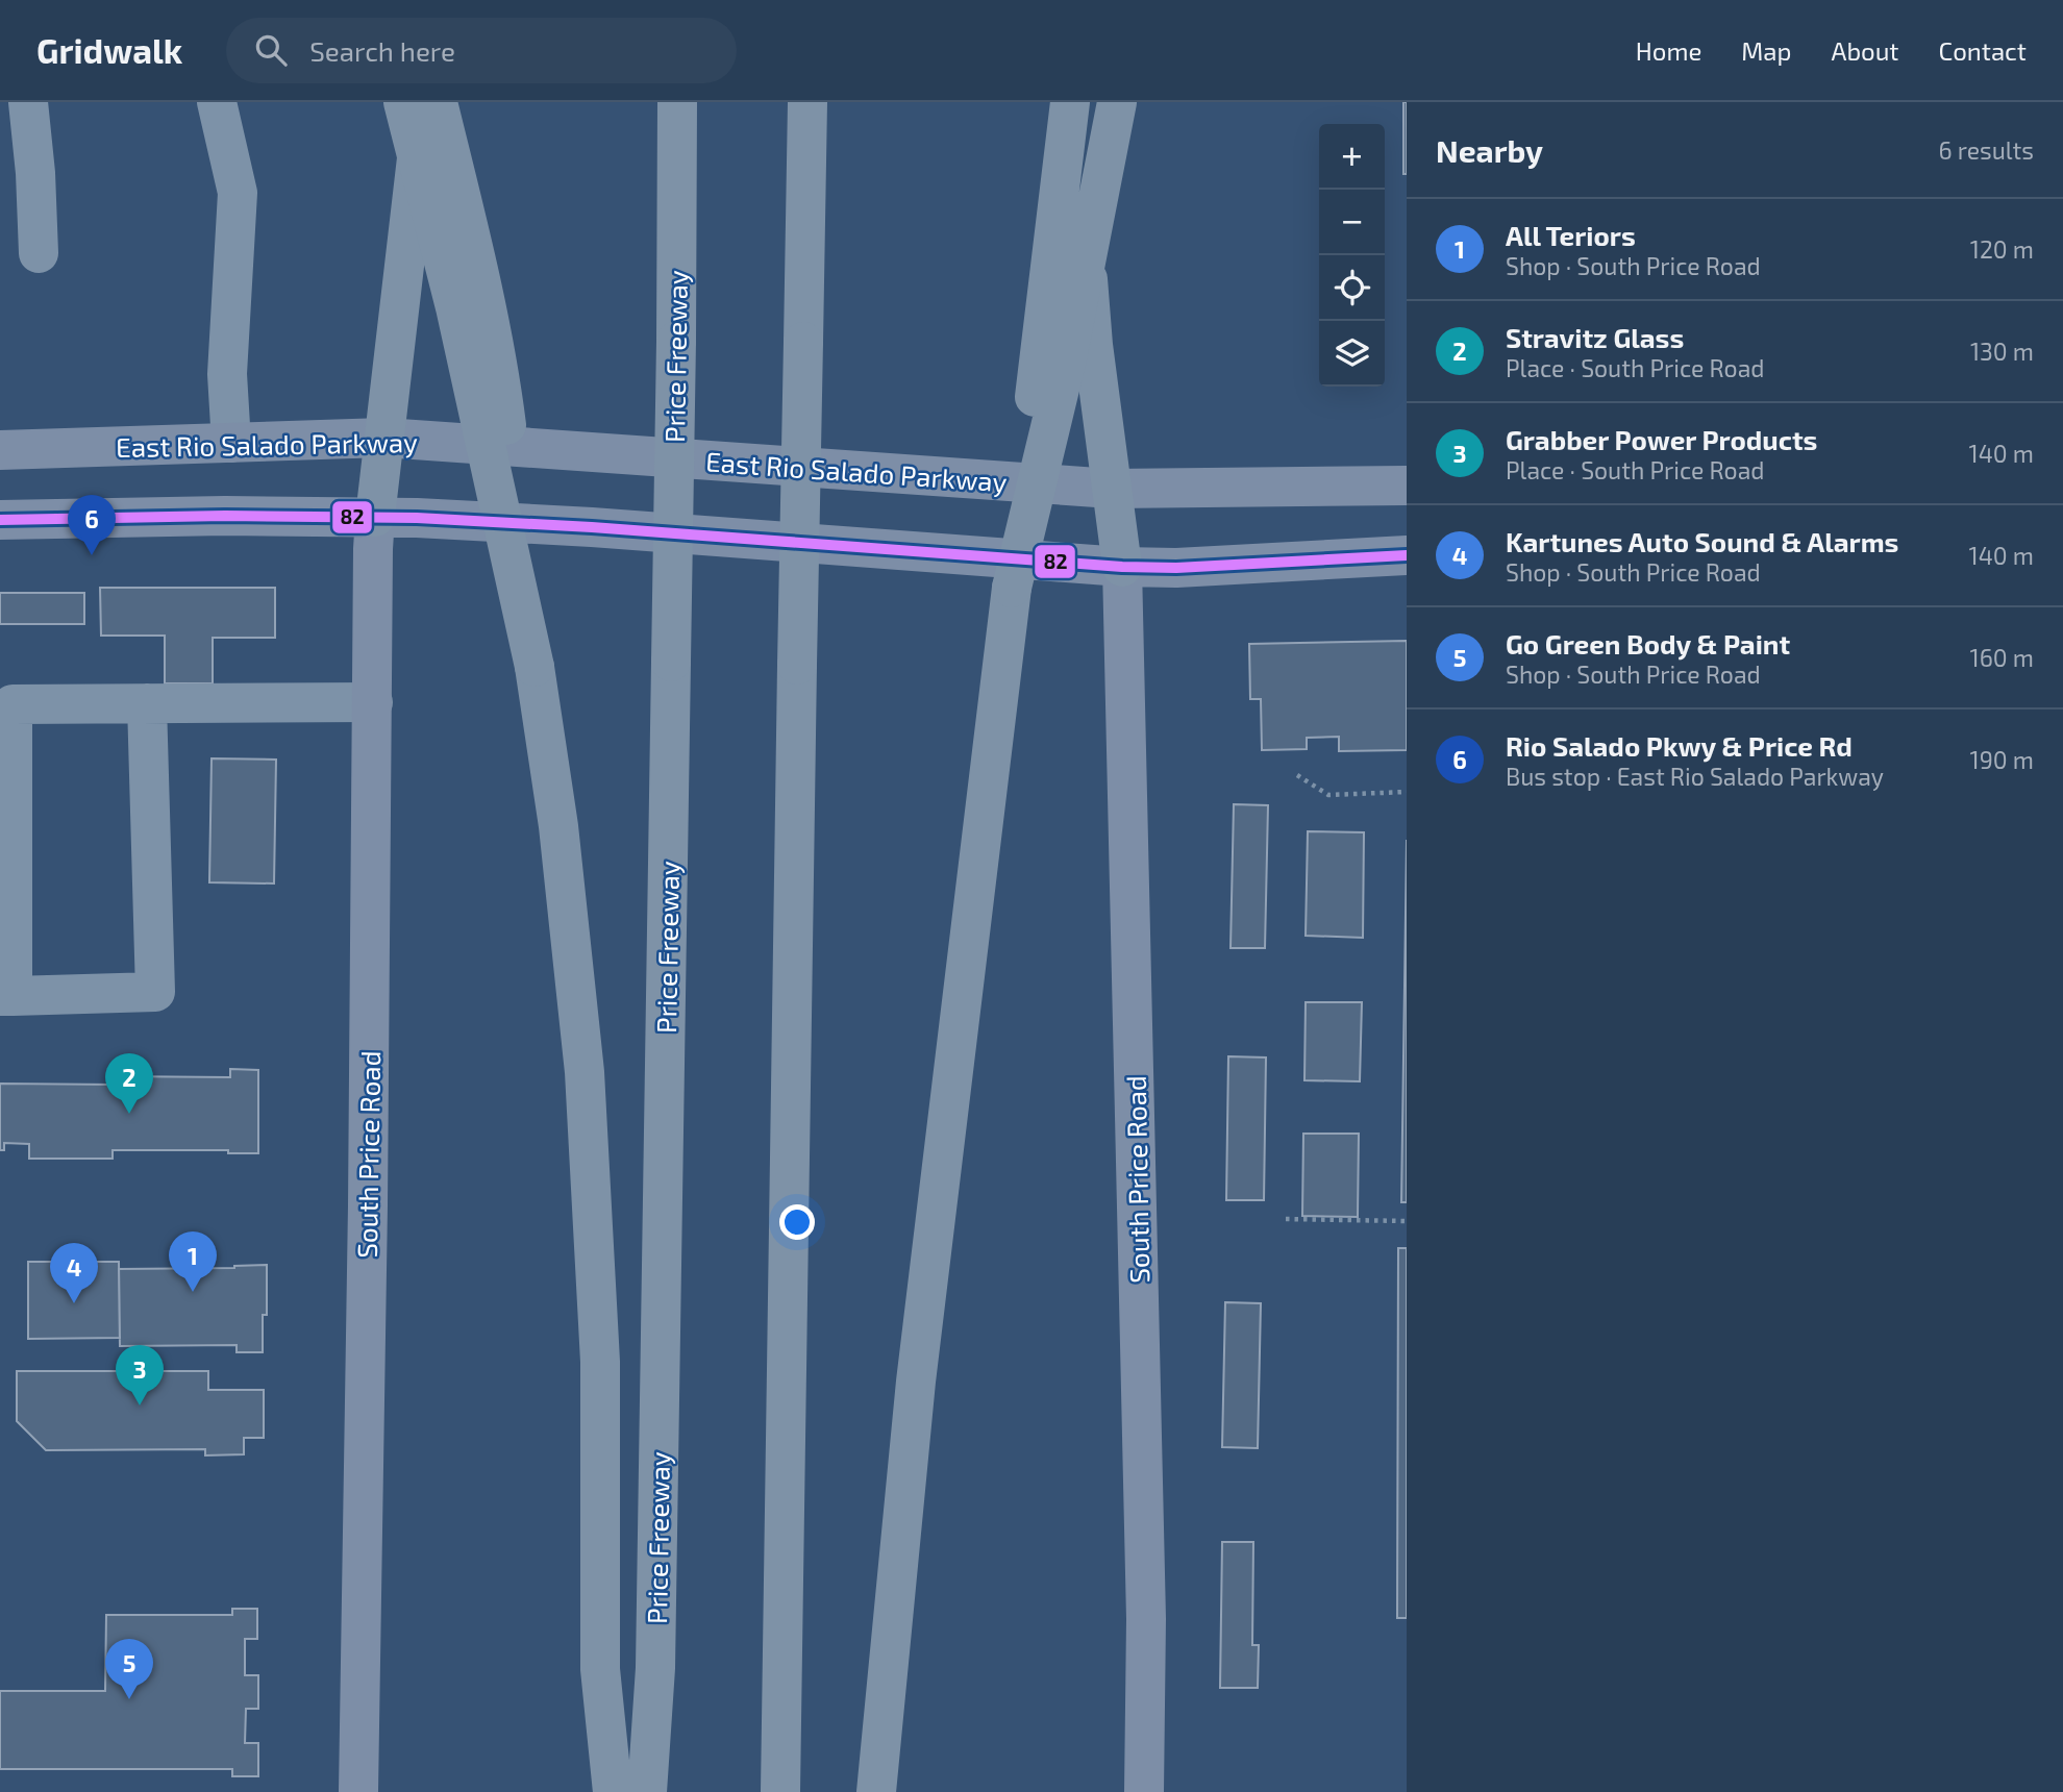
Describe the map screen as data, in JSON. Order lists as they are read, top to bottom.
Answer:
{
  "streets": {
    "highway": ["Price Freeway"],
    "main road": ["East Rio Salado Parkway", "South Price Road"]
  },
  "lines": ["transit line 82"],
  "page": {
    "header": "Gridwalk",
    "search": "Search here",
    "nav": [
      "Home",
      "Map",
      "About",
      "Contact"
    ],
    "heading": ["Nearby", "6 results"],
    "map_buttons": ["+", "−"],
    "list": [
      {
        "mark": "1",
        "name": "All Teriors",
        "note": "Shop · South Price Road",
        "value": "120 m"
      },
      {
        "mark": "2",
        "name": "Stravitz Glass",
        "note": "Place · South Price Road",
        "value": "130 m"
      },
      {
        "mark": "3",
        "name": "Grabber Power Products",
        "note": "Place · South Price Road",
        "value": "140 m"
      },
      {
        "mark": "4",
        "name": "Kartunes Auto Sound & Alarms",
        "note": "Shop · South Price Road",
        "value": "140 m"
      },
      {
        "mark": "5",
        "name": "Go Green Body & Paint",
        "note": "Shop · South Price Road",
        "value": "160 m"
      },
      {
        "mark": "6",
        "name": "Rio Salado Pkwy & Price Rd",
        "note": "Bus stop · East Rio Salado Parkway",
        "value": "190 m"
      }
    ],
    "pins": [
      "6",
      "2",
      "1",
      "4",
      "3",
      "5"
    ]
  }
}
